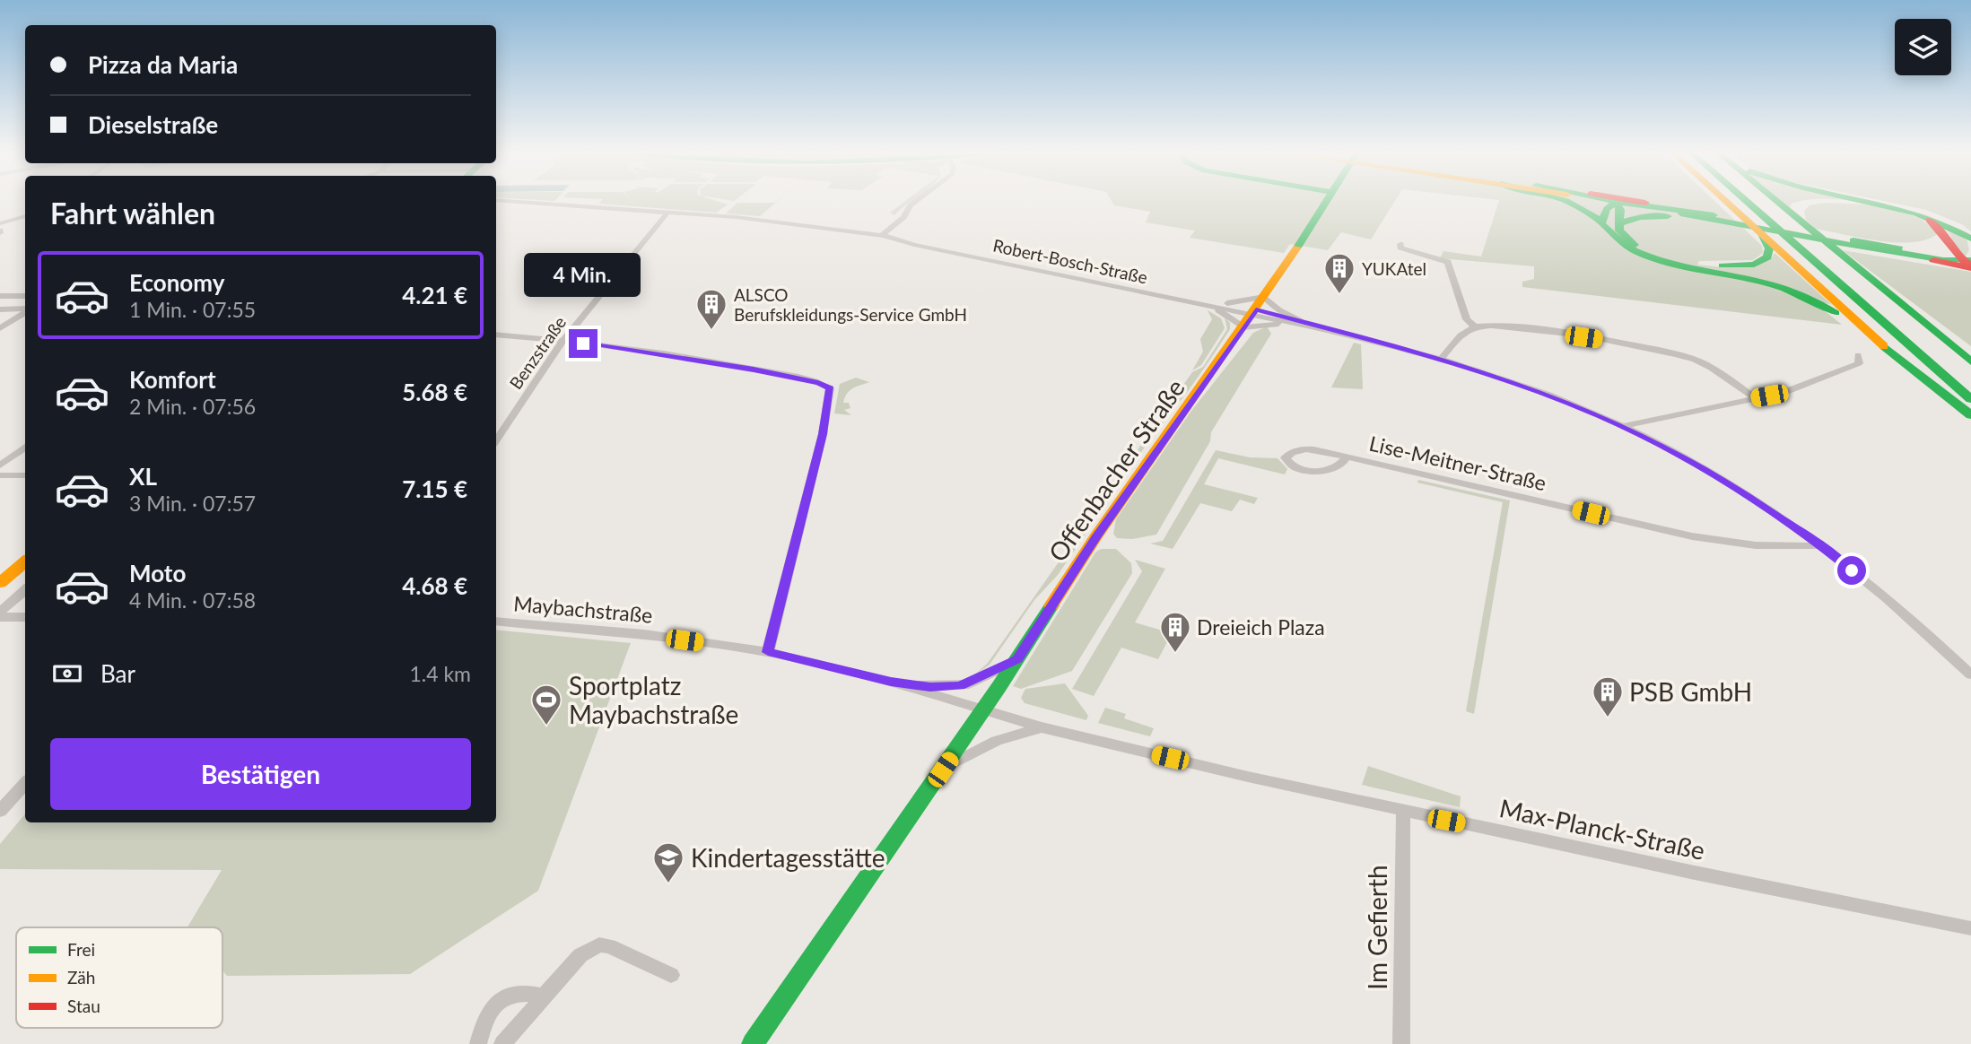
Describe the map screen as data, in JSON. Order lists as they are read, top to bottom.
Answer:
{
  "streets": {
    "main road": ["Offenbacher Straße"],
    "street": [
      "Robert-Bosch-Straße",
      "Benzstraße",
      "Lise-Meitner-Straße",
      "Maybachstraße",
      "Max-Planck-Straße",
      "Im Gefierth"
    ]
  },
  "crossings": [
    ["Robert-Bosch-Straße", "Benzstraße"],
    ["Robert-Bosch-Straße", "Offenbacher Straße"],
    ["Offenbacher Straße", "Maybachstraße"],
    ["Offenbacher Straße", "Max-Planck-Straße"],
    ["Maybachstraße", "Max-Planck-Straße"],
    ["Max-Planck-Straße", "Im Gefierth"]
  ],
  "places": {
    "building": [
      "YUKAtel",
      "ALSCO Berufskleidungs-Service GmbH",
      "Dreieich Plaza",
      "PSB GmbH"
    ],
    "sports": ["Sportplatz Maybachstraße"],
    "school or university": ["Kindertagesstätte"]
  },
  "legend": ["Frei", "Zäh", "Stau"],
  "page": {
    "banner": ["Pizza da Maria", "Dieselstraße"],
    "heading": "Fahrt wählen",
    "list": [
      {
        "name": "Economy",
        "note": "1 Min. · 07:55",
        "value": "4.21 €"
      },
      {
        "name": "Komfort",
        "note": "2 Min. · 07:56",
        "value": "5.68 €"
      },
      {
        "name": "XL",
        "note": "3 Min. · 07:57",
        "value": "7.15 €"
      },
      {
        "name": "Moto",
        "note": "4 Min. · 07:58",
        "value": "4.68 €"
      }
    ],
    "bubble": "4 Min.",
    "pay": ["Bar", "1.4 km"],
    "buttons": "Bestätigen"
  }
}
